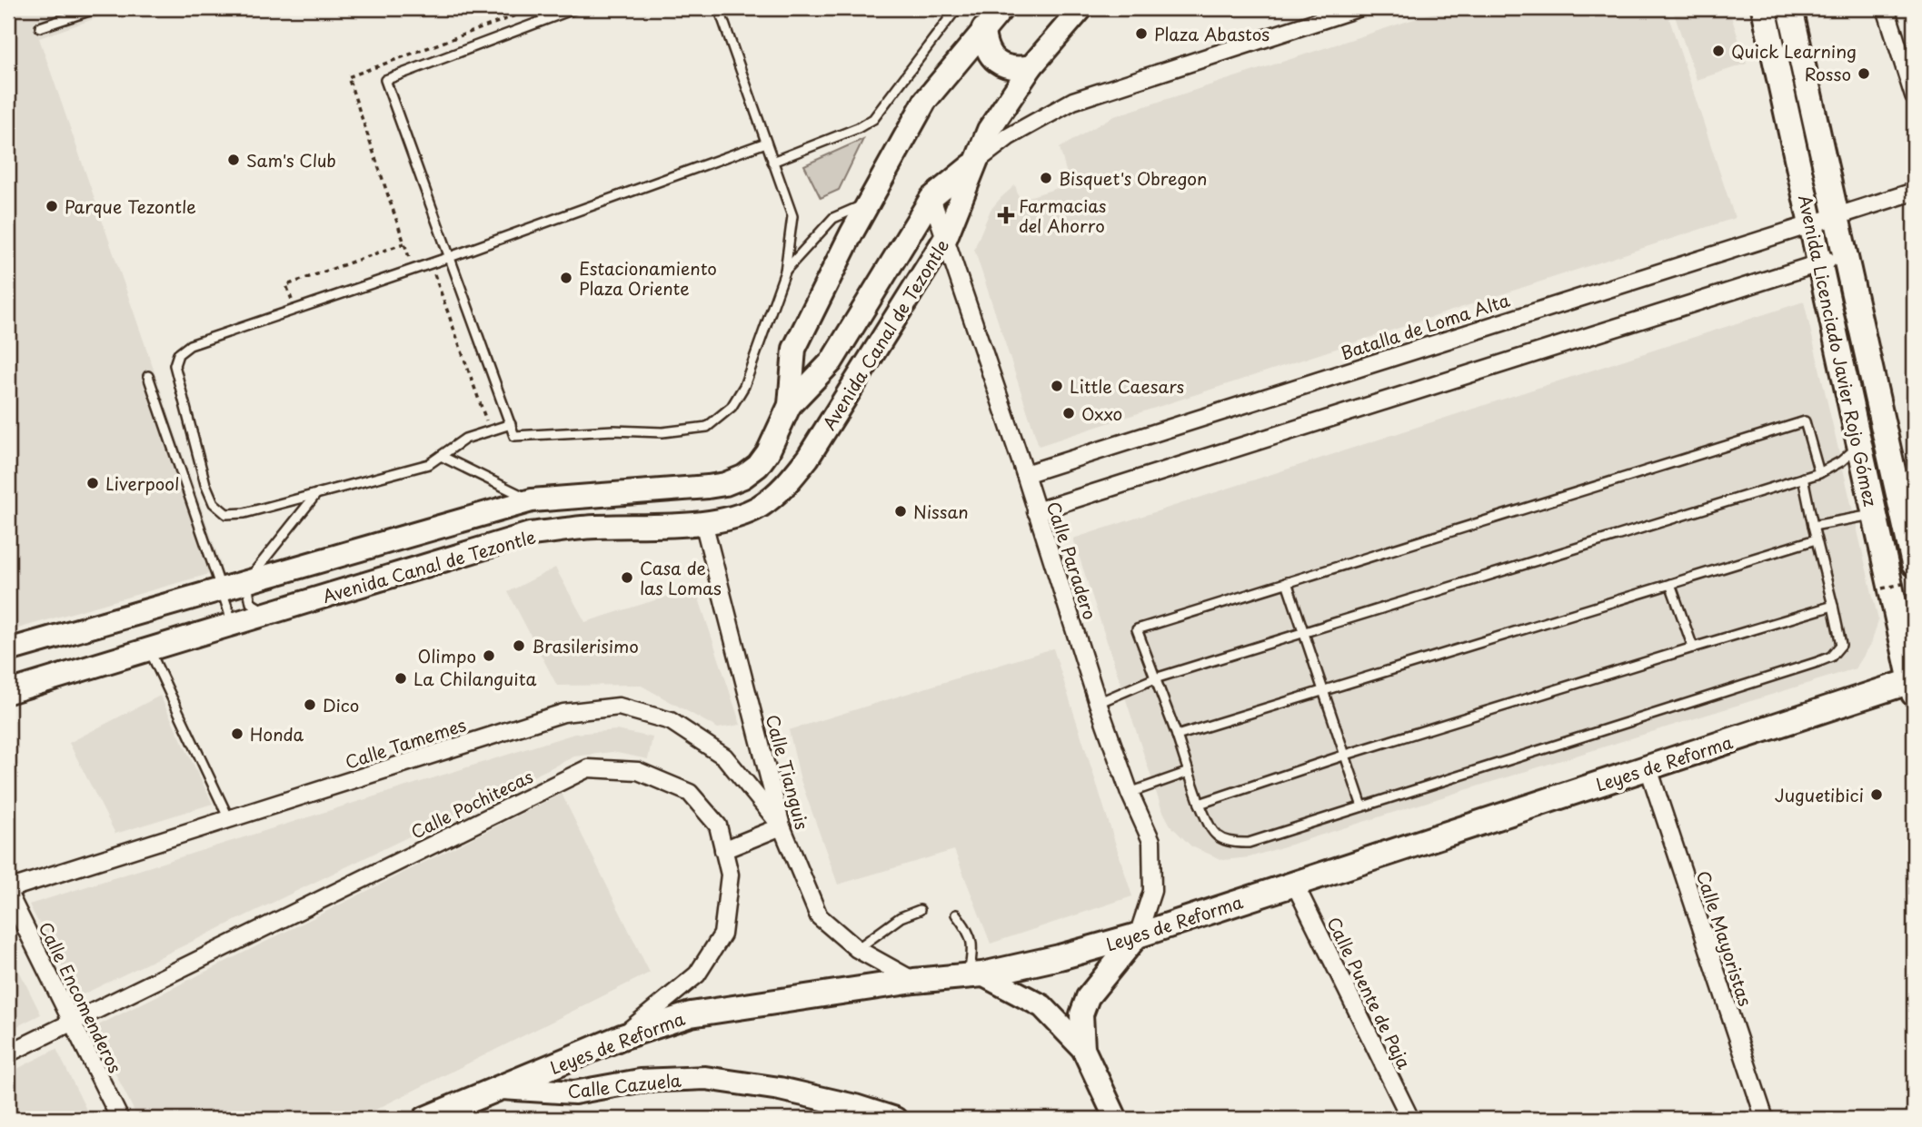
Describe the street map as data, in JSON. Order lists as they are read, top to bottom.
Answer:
{
  "streets": {
    "main road": [
      "Avenida Canal de Tezontle",
      "Avenida Licenciado Javier Rojo Gómez",
      "Leyes de Reforma",
      "Calle Cazuela"
    ],
    "street": [
      "Batalla de Loma Alta",
      "Calle Paradero",
      "Calle Tamemes",
      "Calle Tianguis",
      "Calle Pochitecas",
      "Calle Mayoristas",
      "Calle Puente de Paja",
      "Calle Encomenderos"
    ]
  },
  "crossings": [
    ["Batalla de Loma Alta", "Avenida Licenciado Javier Rojo Gómez"],
    ["Batalla de Loma Alta", "Calle Paradero"],
    ["Avenida Canal de Tezontle", "Calle Paradero"],
    ["Avenida Canal de Tezontle", "Calle Tianguis"],
    ["Avenida Licenciado Javier Rojo Gómez", "Leyes de Reforma"],
    ["Calle Paradero", "Leyes de Reforma"],
    ["Calle Tamemes", "Calle Tianguis"],
    ["Calle Tamemes", "Calle Encomenderos"],
    ["Leyes de Reforma", "Calle Tianguis"],
    ["Leyes de Reforma", "Calle Pochitecas"],
    ["Leyes de Reforma", "Calle Mayoristas"],
    ["Leyes de Reforma", "Calle Puente de Paja"],
    ["Leyes de Reforma", "Calle Cazuela"],
    ["Calle Pochitecas", "Calle Encomenderos"]
  ],
  "places": {
    "other": [
      "Plaza Abastos",
      "Quick Learning",
      "Rosso",
      "Sam's Club",
      "Bisquet's Obregon",
      "Parque Tezontle",
      "Estacionamiento Plaza Oriente",
      "Little Caesars",
      "Oxxo",
      "Liverpool",
      "Nissan",
      "Casa de las Lomas",
      "Brasilerisimo",
      "Olimpo",
      "La Chilanguita",
      "Dico",
      "Honda",
      "Juguetibici"
    ],
    "health": ["Farmacias del Ahorro"]
  }
}
